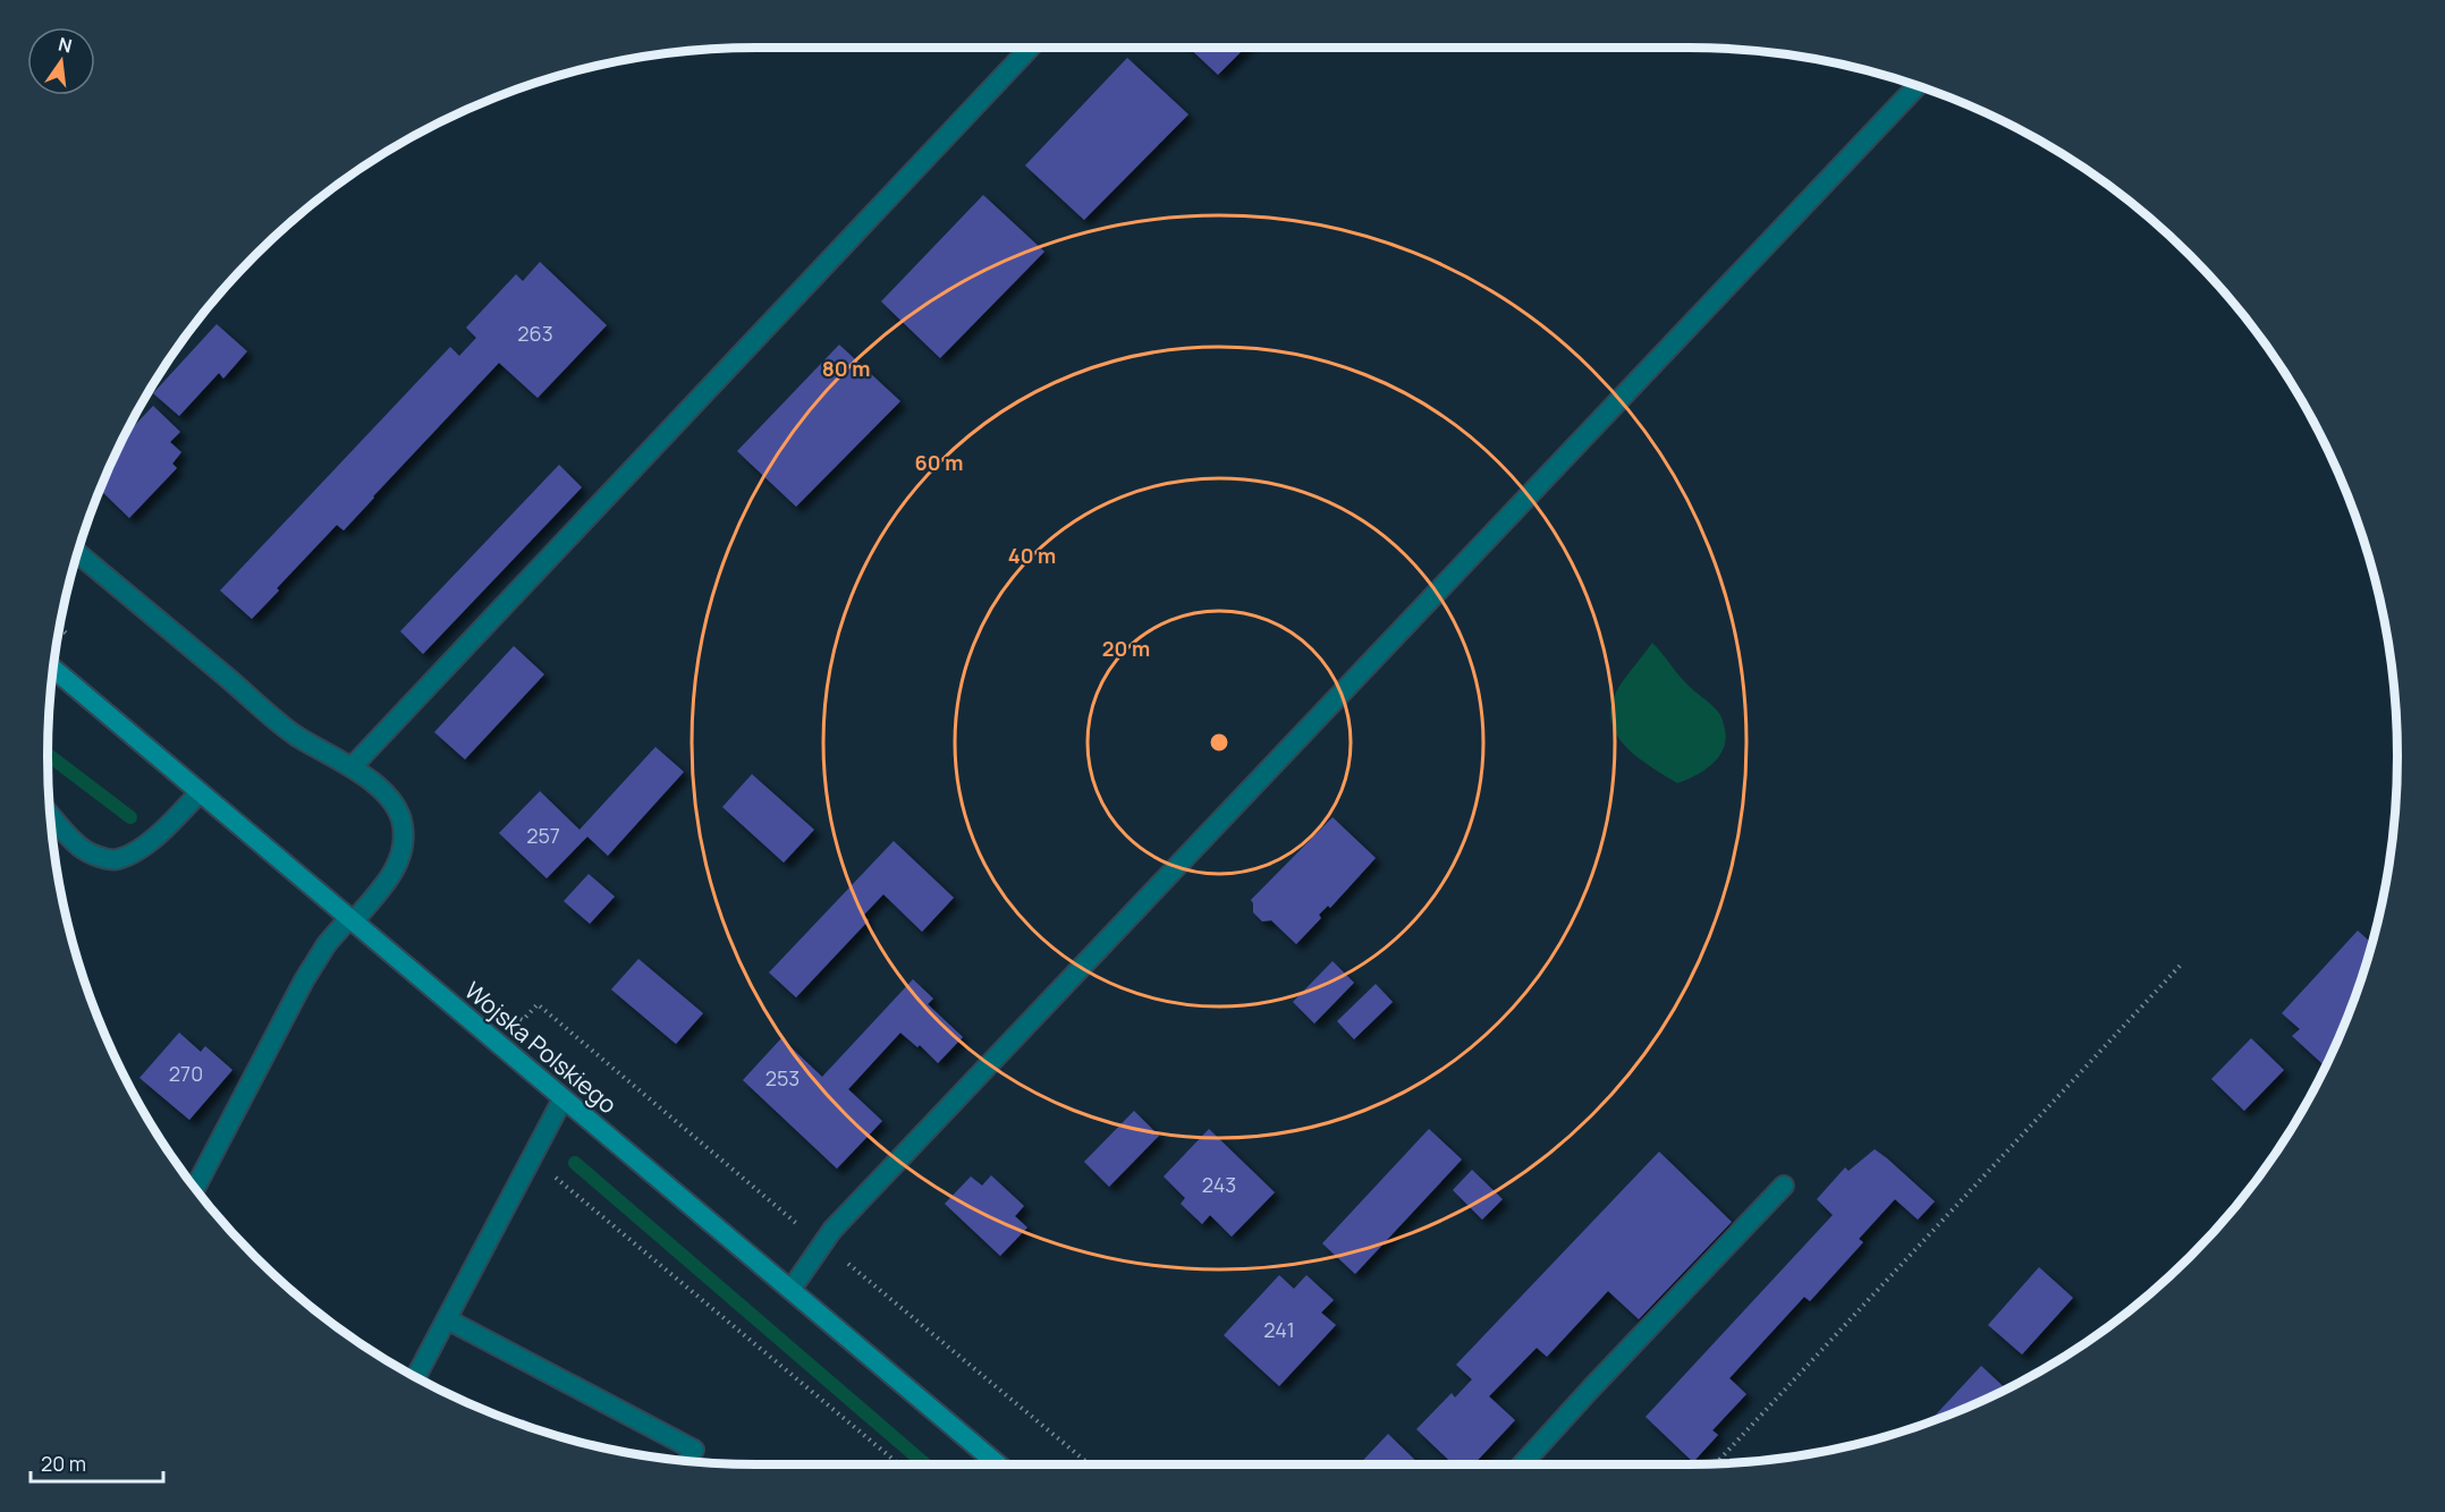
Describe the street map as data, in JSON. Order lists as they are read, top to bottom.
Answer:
{
  "streets": {
    "main road": ["Wojska Polskiego"]
  },
  "house_numbers": [
    "263",
    "257",
    "270",
    "253",
    "243",
    "241"
  ],
  "scale_bar": "20 m",
  "north": "top",
  "rings": [
    "80 m",
    "60 m",
    "40 m",
    "20 m"
  ]
}
